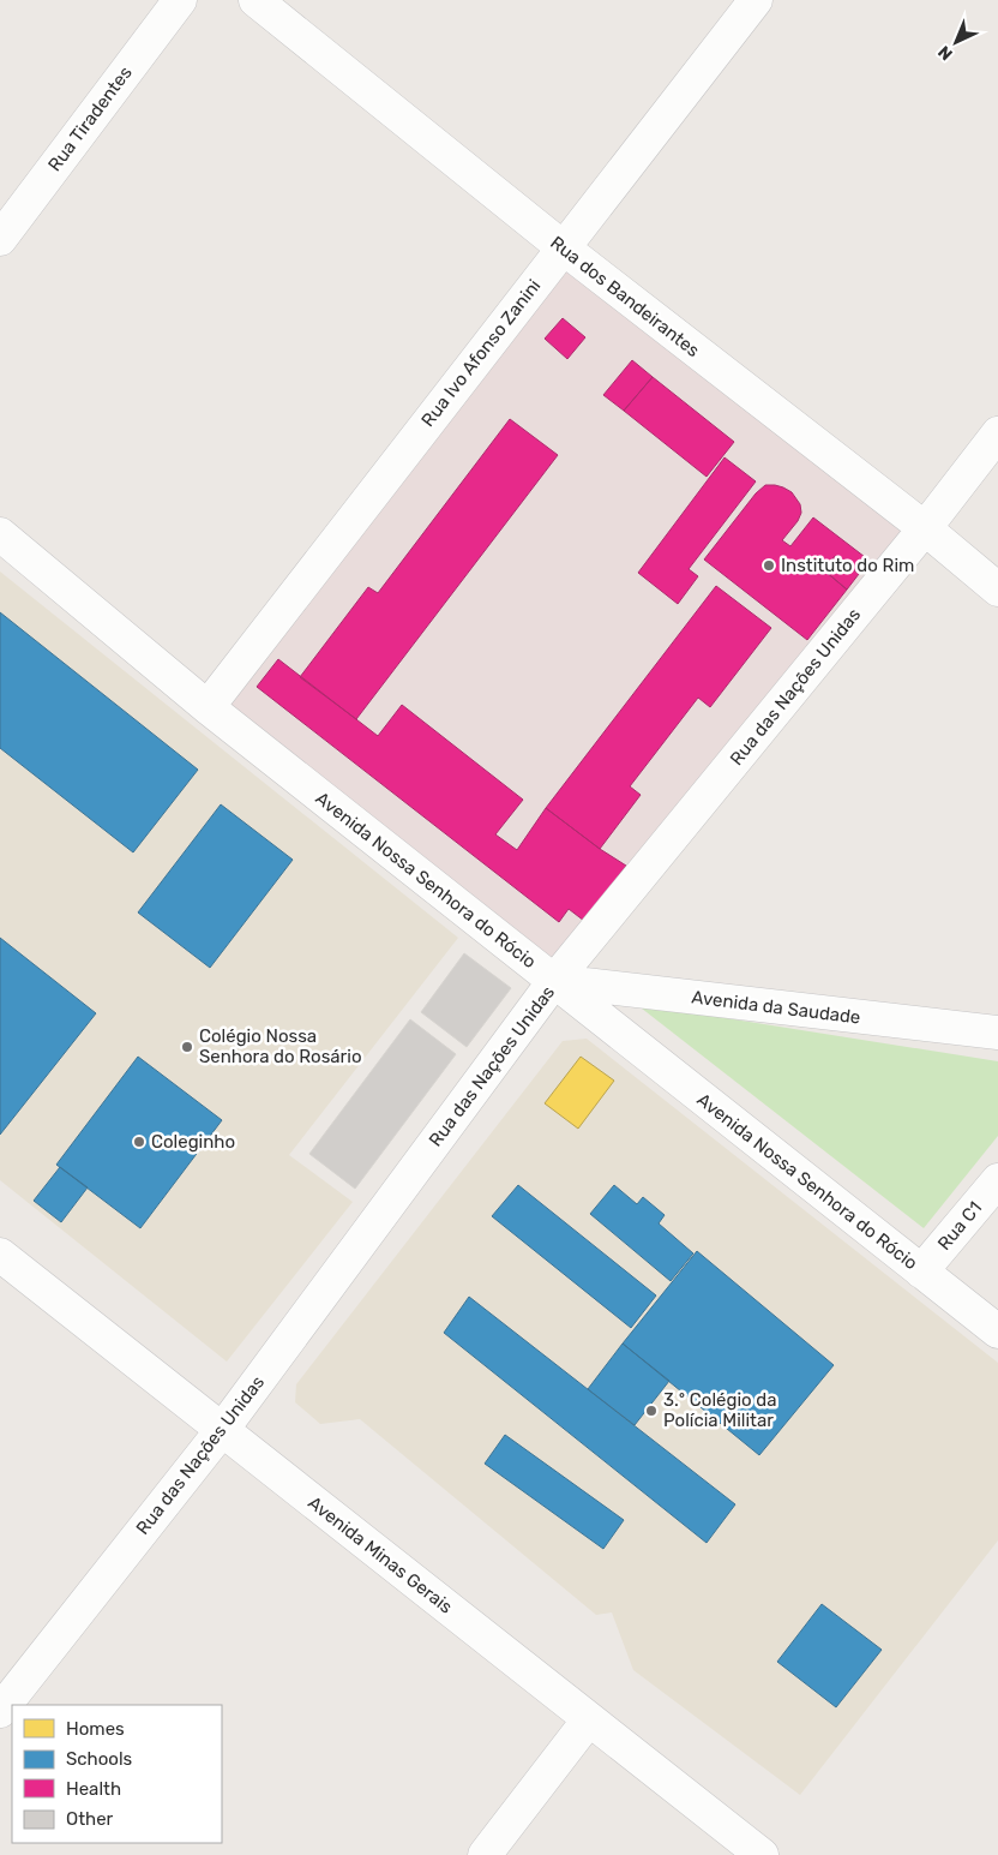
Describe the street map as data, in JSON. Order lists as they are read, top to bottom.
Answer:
{
  "streets": {
    "street": [
      "Rua Tiradentes",
      "Rua dos Bandeirantes",
      "Rua Ivo Afonso Zanini",
      "Rua das Nações Unidas",
      "Avenida Nossa Senhora do Rócio",
      "Avenida da Saudade",
      "Rua C1",
      "Avenida Minas Gerais"
    ]
  },
  "crossings": [
    ["Rua dos Bandeirantes", "Rua Ivo Afonso Zanini"],
    ["Rua dos Bandeirantes", "Rua das Nações Unidas"],
    ["Rua Ivo Afonso Zanini", "Avenida Nossa Senhora do Rócio"],
    ["Rua das Nações Unidas", "Avenida Nossa Senhora do Rócio"],
    ["Rua das Nações Unidas", "Avenida da Saudade"],
    ["Rua das Nações Unidas", "Avenida Minas Gerais"],
    ["Avenida Nossa Senhora do Rócio", "Avenida da Saudade"],
    ["Avenida Nossa Senhora do Rócio", "Rua C1"]
  ],
  "places": [
    "Instituto do Rim",
    "Colégio Nossa Senhora do Rosário",
    "Coleginho",
    "3.º Colégio da Polícia Militar"
  ],
  "legend": [
    "Homes",
    "Schools",
    "Health",
    "Other"
  ],
  "north": "bottom left"
}
